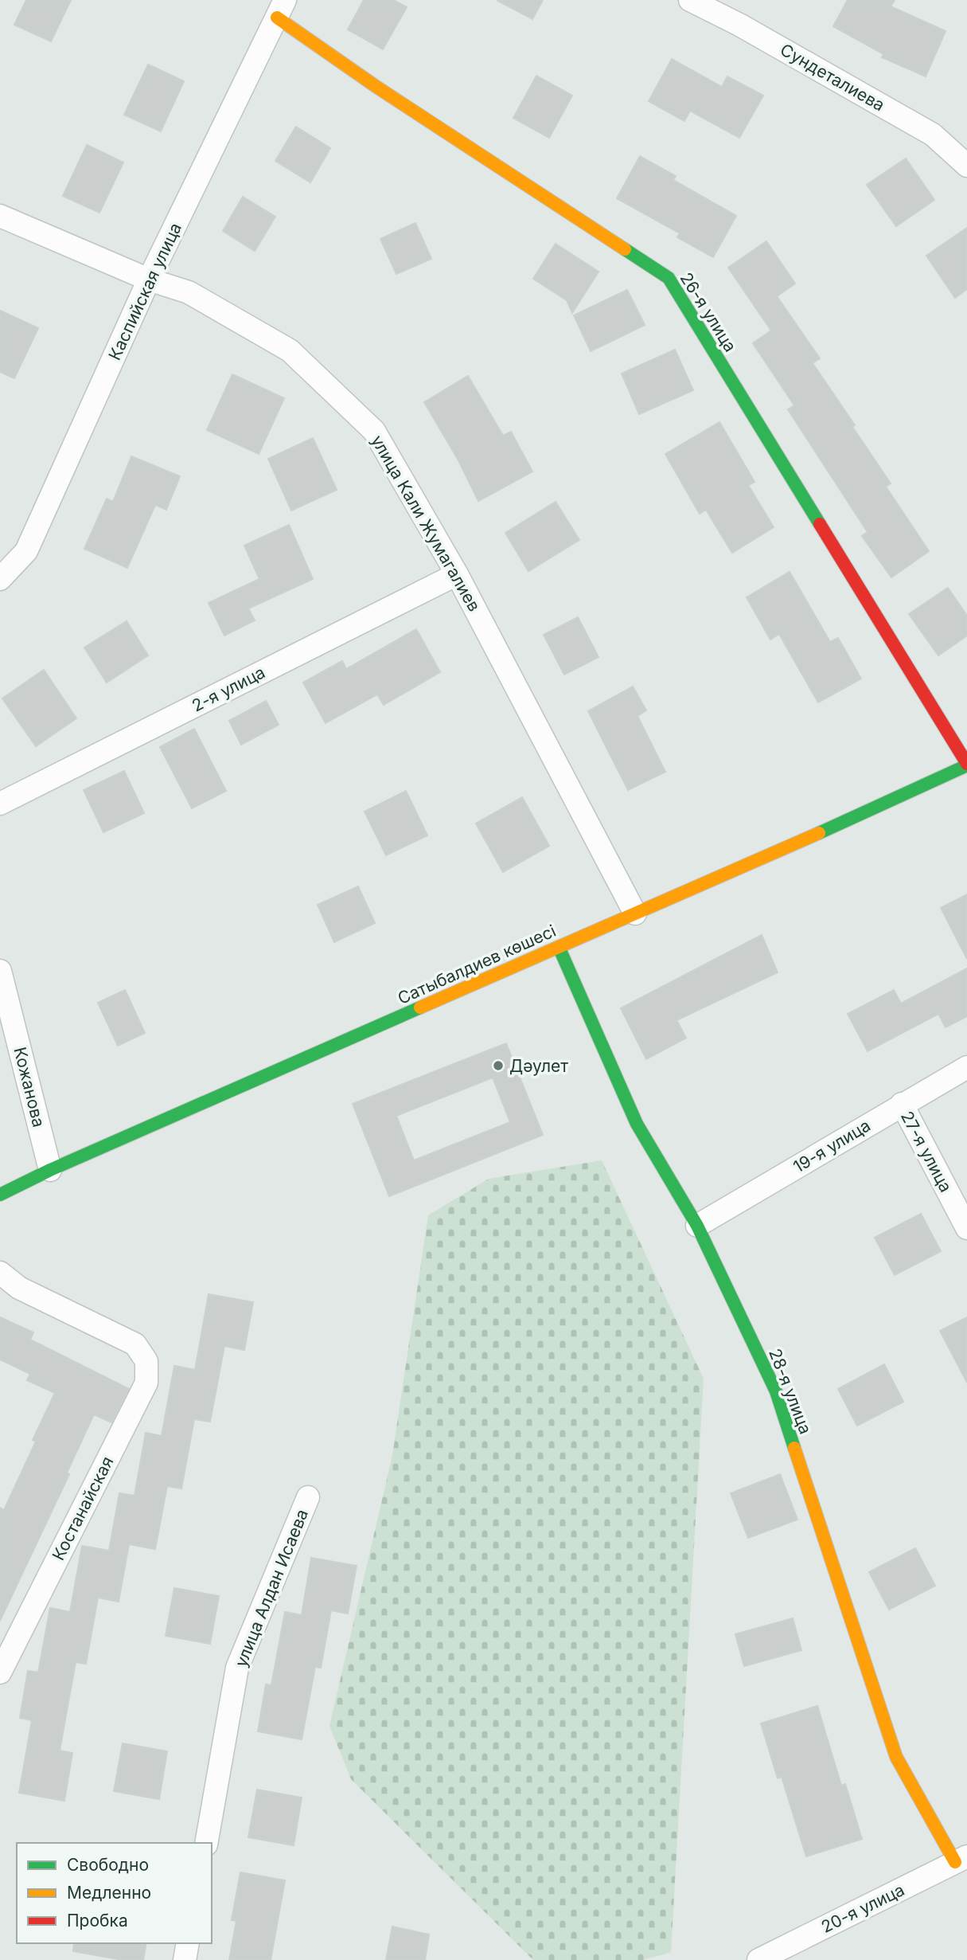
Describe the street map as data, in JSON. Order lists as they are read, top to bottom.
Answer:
{
  "streets": {
    "street": [
      "Сундеталиева",
      "Каспийская улица",
      "26-я улица",
      "улица Кали Жумагалиев",
      "2-я улица",
      "Сатыбалдиев көшесі",
      "Кожанова",
      "19-я улица",
      "27-я улица",
      "28-я улица",
      "Костанайская",
      "улица Алдан Исаева",
      "20-я улица"
    ]
  },
  "crossings": [
    ["Каспийская улица", "26-я улица"],
    ["Каспийская улица", "улица Кали Жумагалиев"],
    ["26-я улица", "Сатыбалдиев көшесі"],
    ["улица Кали Жумагалиев", "2-я улица"],
    ["улица Кали Жумагалиев", "Сатыбалдиев көшесі"],
    ["Сатыбалдиев көшесі", "Кожанова"],
    ["Сатыбалдиев көшесі", "28-я улица"],
    ["19-я улица", "27-я улица"],
    ["19-я улица", "28-я улица"],
    ["28-я улица", "20-я улица"]
  ],
  "places": ["Дәулет"],
  "legend": ["Свободно", "Медленно", "Пробка"]
}
